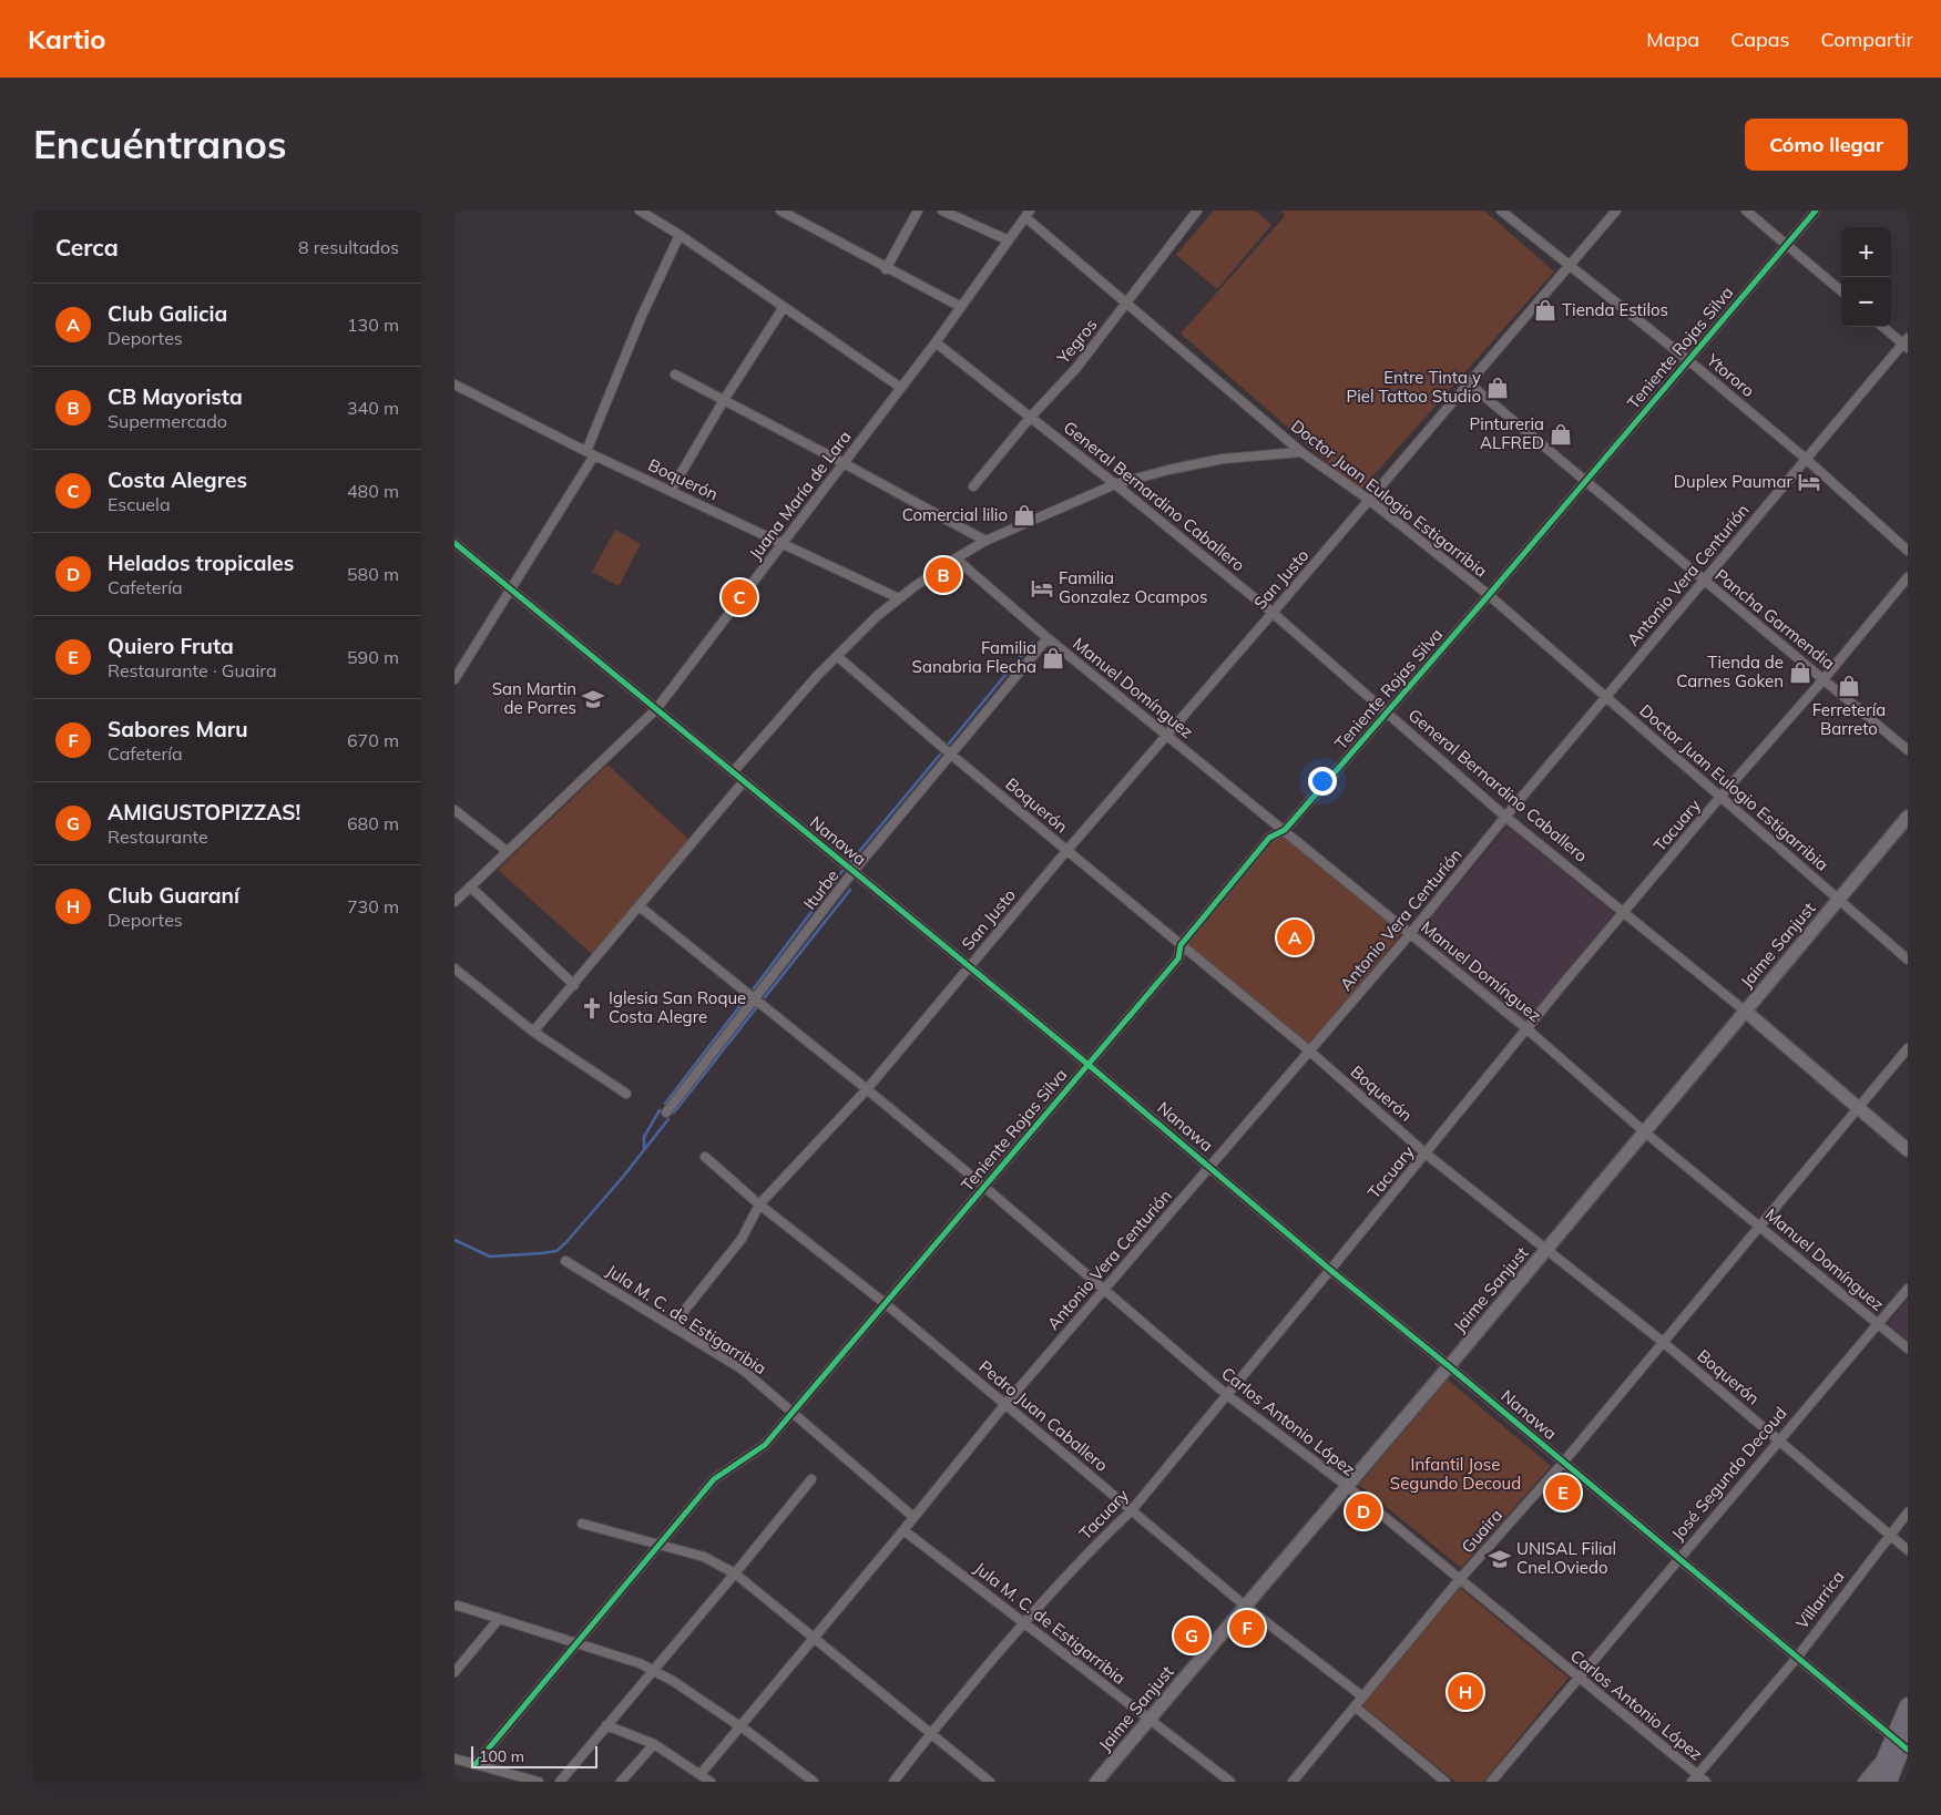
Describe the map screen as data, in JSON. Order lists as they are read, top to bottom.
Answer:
{
  "streets": {
    "main road": ["General Bernardino Caballero", "Jaime Sanjust"],
    "street": [
      "Yegros",
      "Teniente Rojas Silva",
      "Ytororo",
      "Boquerón",
      "Juana María de Lara",
      "Doctor Juan Eulogio Estigarribia",
      "Antonio Vera Centurión",
      "San Justo",
      "Pancha Garmendia",
      "Manuel Domínguez",
      "Tacuary",
      "Nanawa",
      "Iturbe",
      "Jula M. C. de Estigarribia",
      "Pedro Juan Caballero",
      "Carlos Antonio López",
      "José Segundo Decoud",
      "Guaira",
      "Villarrica"
    ]
  },
  "crossings": [
    ["Yegros", "General Bernardino Caballero"],
    ["Yegros", "Doctor Juan Eulogio Estigarribia"],
    ["Teniente Rojas Silva", "Ytororo"],
    ["Teniente Rojas Silva", "Boquerón"],
    ["Teniente Rojas Silva", "General Bernardino Caballero"],
    ["Teniente Rojas Silva", "Doctor Juan Eulogio Estigarribia"],
    ["Teniente Rojas Silva", "Pancha Garmendia"],
    ["Teniente Rojas Silva", "Manuel Domínguez"],
    ["Teniente Rojas Silva", "Nanawa"],
    ["Teniente Rojas Silva", "Jula M. C. de Estigarribia"],
    ["Teniente Rojas Silva", "Pedro Juan Caballero"],
    ["Teniente Rojas Silva", "Carlos Antonio López"],
    ["Ytororo", "Antonio Vera Centurión"],
    ["Ytororo", "San Justo"],
    ["Boquerón", "Juana María de Lara"],
    ["Boquerón", "Antonio Vera Centurión"],
    ["Boquerón", "San Justo"],
    ["Boquerón", "Tacuary"],
    ["Boquerón", "Iturbe"],
    ["Boquerón", "Jaime Sanjust"],
    ["Boquerón", "José Segundo Decoud"],
    ["Boquerón", "Guaira"],
    ["Boquerón", "Villarrica"],
    ["Juana María de Lara", "General Bernardino Caballero"],
    ["Juana María de Lara", "Doctor Juan Eulogio Estigarribia"],
    ["Juana María de Lara", "Nanawa"],
    ["General Bernardino Caballero", "Antonio Vera Centurión"],
    ["General Bernardino Caballero", "San Justo"],
    ["General Bernardino Caballero", "Tacuary"],
    ["General Bernardino Caballero", "Jaime Sanjust"],
    ["General Bernardino Caballero", "Guaira"],
    ["Doctor Juan Eulogio Estigarribia", "Antonio Vera Centurión"],
    ["Doctor Juan Eulogio Estigarribia", "San Justo"],
    ["Doctor Juan Eulogio Estigarribia", "Tacuary"],
    ["Doctor Juan Eulogio Estigarribia", "Jaime Sanjust"],
    ["Antonio Vera Centurión", "Pancha Garmendia"],
    ["Antonio Vera Centurión", "Manuel Domínguez"],
    ["Antonio Vera Centurión", "Nanawa"],
    ["Antonio Vera Centurión", "Jula M. C. de Estigarribia"],
    ["Antonio Vera Centurión", "Pedro Juan Caballero"],
    ["Antonio Vera Centurión", "Carlos Antonio López"],
    ["San Justo", "Pancha Garmendia"],
    ["San Justo", "Manuel Domínguez"],
    ["San Justo", "Nanawa"],
    ["San Justo", "Jula M. C. de Estigarribia"],
    ["San Justo", "Pedro Juan Caballero"],
    ["San Justo", "Carlos Antonio López"],
    ["Pancha Garmendia", "Tacuary"],
    ["Manuel Domínguez", "Tacuary"],
    ["Manuel Domínguez", "Iturbe"],
    ["Manuel Domínguez", "Jaime Sanjust"],
    ["Manuel Domínguez", "José Segundo Decoud"],
    ["Manuel Domínguez", "Guaira"],
    ["Tacuary", "Nanawa"],
    ["Tacuary", "Jula M. C. de Estigarribia"],
    ["Tacuary", "Pedro Juan Caballero"],
    ["Tacuary", "Carlos Antonio López"],
    ["Nanawa", "Iturbe"],
    ["Nanawa", "Jaime Sanjust"],
    ["Nanawa", "José Segundo Decoud"],
    ["Nanawa", "Guaira"],
    ["Nanawa", "Villarrica"],
    ["Iturbe", "Carlos Antonio López"],
    ["Jaime Sanjust", "Jula M. C. de Estigarribia"],
    ["Jaime Sanjust", "Pedro Juan Caballero"],
    ["Jaime Sanjust", "Carlos Antonio López"],
    ["Pedro Juan Caballero", "Guaira"],
    ["Carlos Antonio López", "José Segundo Decoud"],
    ["Carlos Antonio López", "Guaira"],
    ["Carlos Antonio López", "Villarrica"]
  ],
  "parks": ["Infantil Jose Segundo Decoud"],
  "places": {
    "shop": [
      "Tienda Estilos",
      "Entre Tinta y Piel Tattoo Studio",
      "Pintureria ALFRED",
      "Comercial lilio",
      "Familia Sanabria Flecha",
      "Tienda de Carnes Goken",
      "Ferretería Barreto"
    ],
    "hotel": ["Duplex Paumar", "Familia Gonzalez Ocampos"],
    "school or university": ["San Martin de Porres", "UNISAL Filial Cnel.Oviedo"],
    "church": ["Iglesia San Roque Costa Alegre"]
  },
  "scale_bar": "100 m",
  "page": {
    "header": "Kartio",
    "nav": ["Mapa", "Capas", "Compartir"],
    "buttons": "Cómo llegar",
    "title": "Encuéntranos",
    "heading": ["Cerca", "8 resultados"],
    "map_buttons": ["+", "−"],
    "list": [
      {
        "mark": "A",
        "name": "Club Galicia",
        "note": "Deportes",
        "value": "130 m"
      },
      {
        "mark": "B",
        "name": "CB Mayorista",
        "note": "Supermercado",
        "value": "340 m"
      },
      {
        "mark": "C",
        "name": "Costa Alegres",
        "note": "Escuela",
        "value": "480 m"
      },
      {
        "mark": "D",
        "name": "Helados tropicales",
        "note": "Cafetería",
        "value": "580 m"
      },
      {
        "mark": "E",
        "name": "Quiero Fruta",
        "note": "Restaurante · Guaira",
        "value": "590 m"
      },
      {
        "mark": "F",
        "name": "Sabores Maru",
        "note": "Cafetería",
        "value": "670 m"
      },
      {
        "mark": "G",
        "name": "AMIGUSTOPIZZAS!",
        "note": "Restaurante",
        "value": "680 m"
      },
      {
        "mark": "H",
        "name": "Club Guaraní",
        "note": "Deportes",
        "value": "730 m"
      }
    ],
    "pins": [
      "B",
      "C",
      "A",
      "E",
      "D",
      "F",
      "G",
      "H"
    ],
    "scale": "100 m"
  }
}
